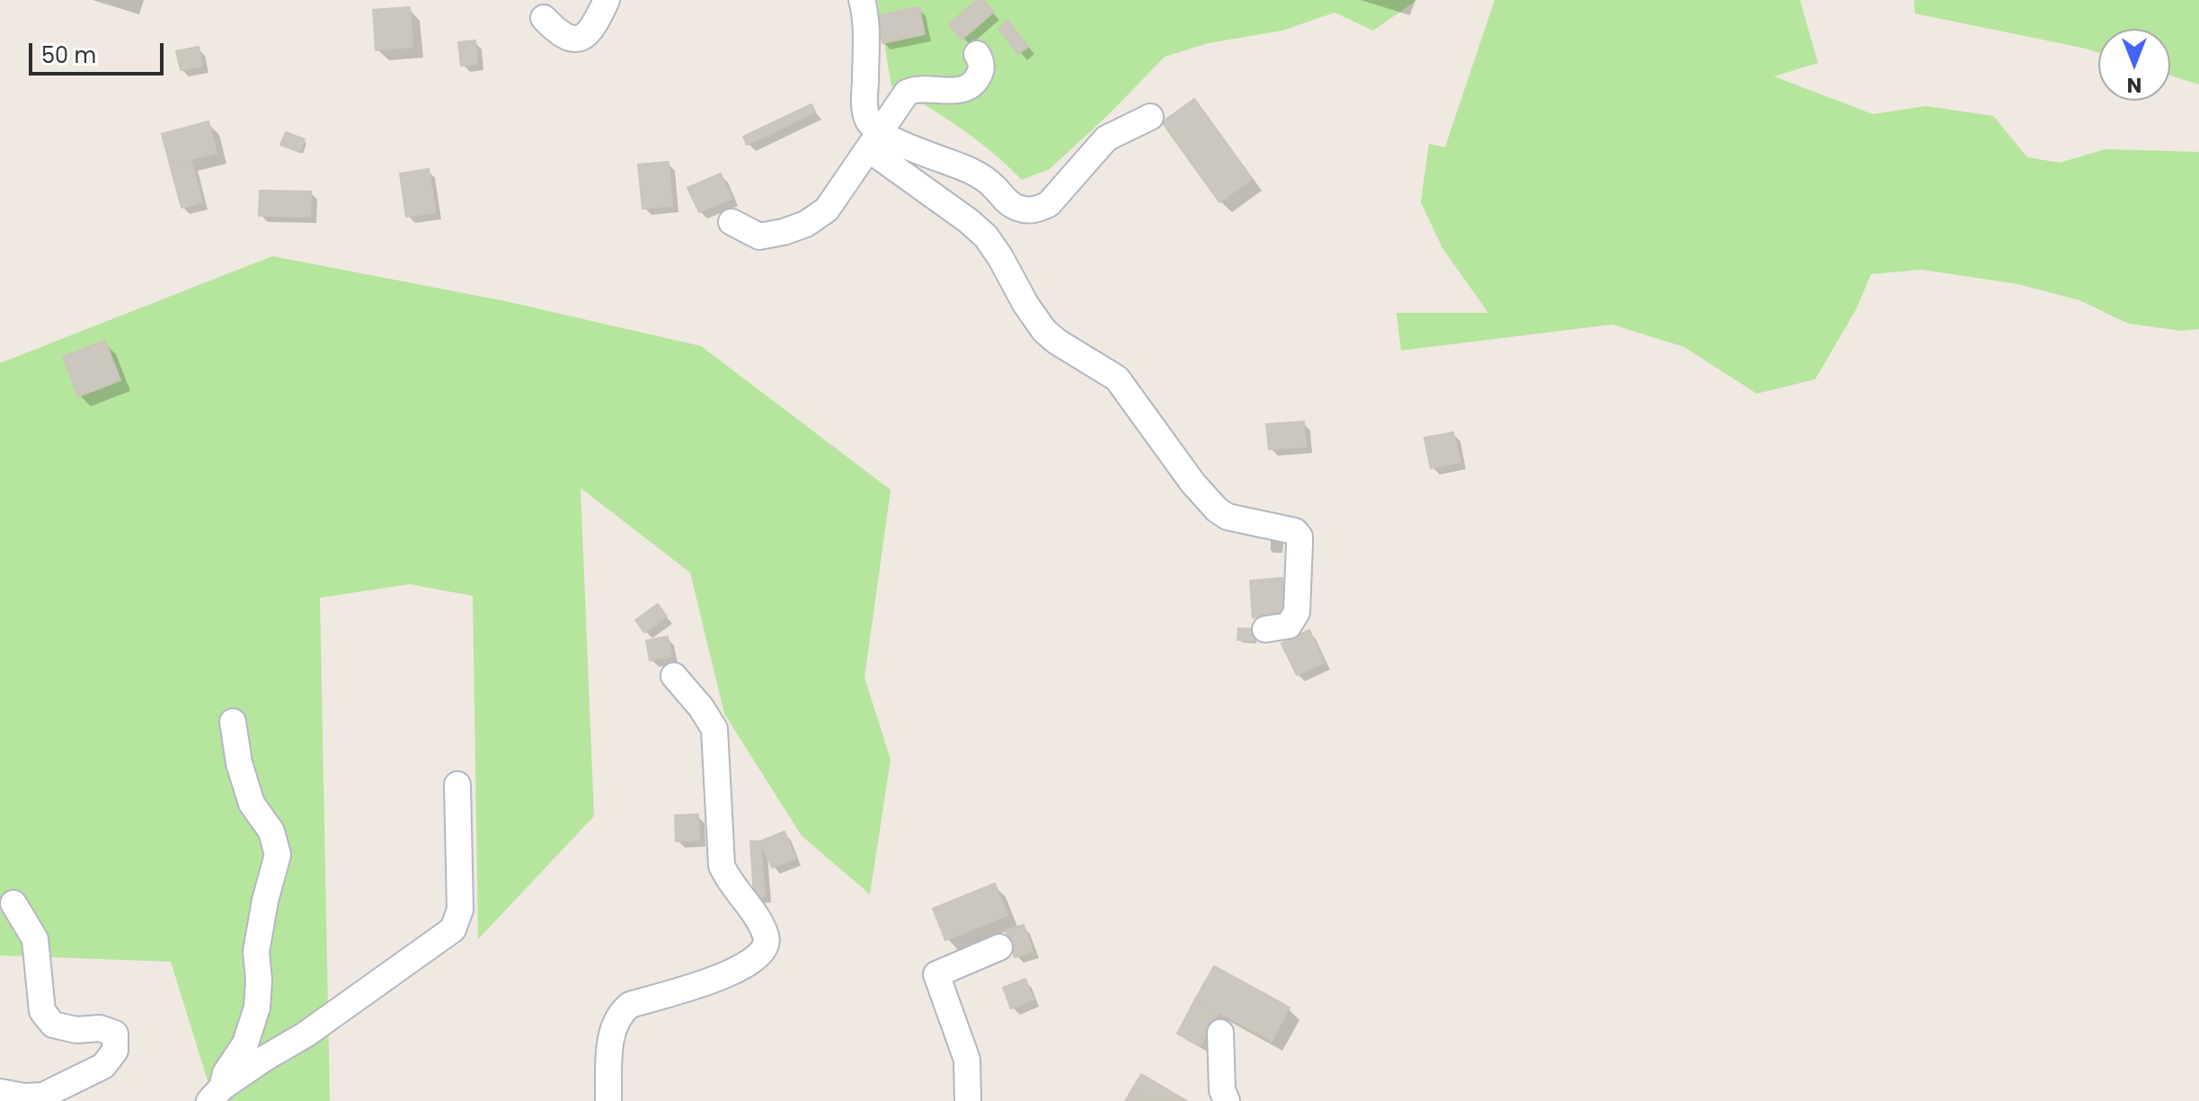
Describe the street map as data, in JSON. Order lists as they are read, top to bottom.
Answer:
{
  "scale_bar": "50 m",
  "north": "bottom"
}
